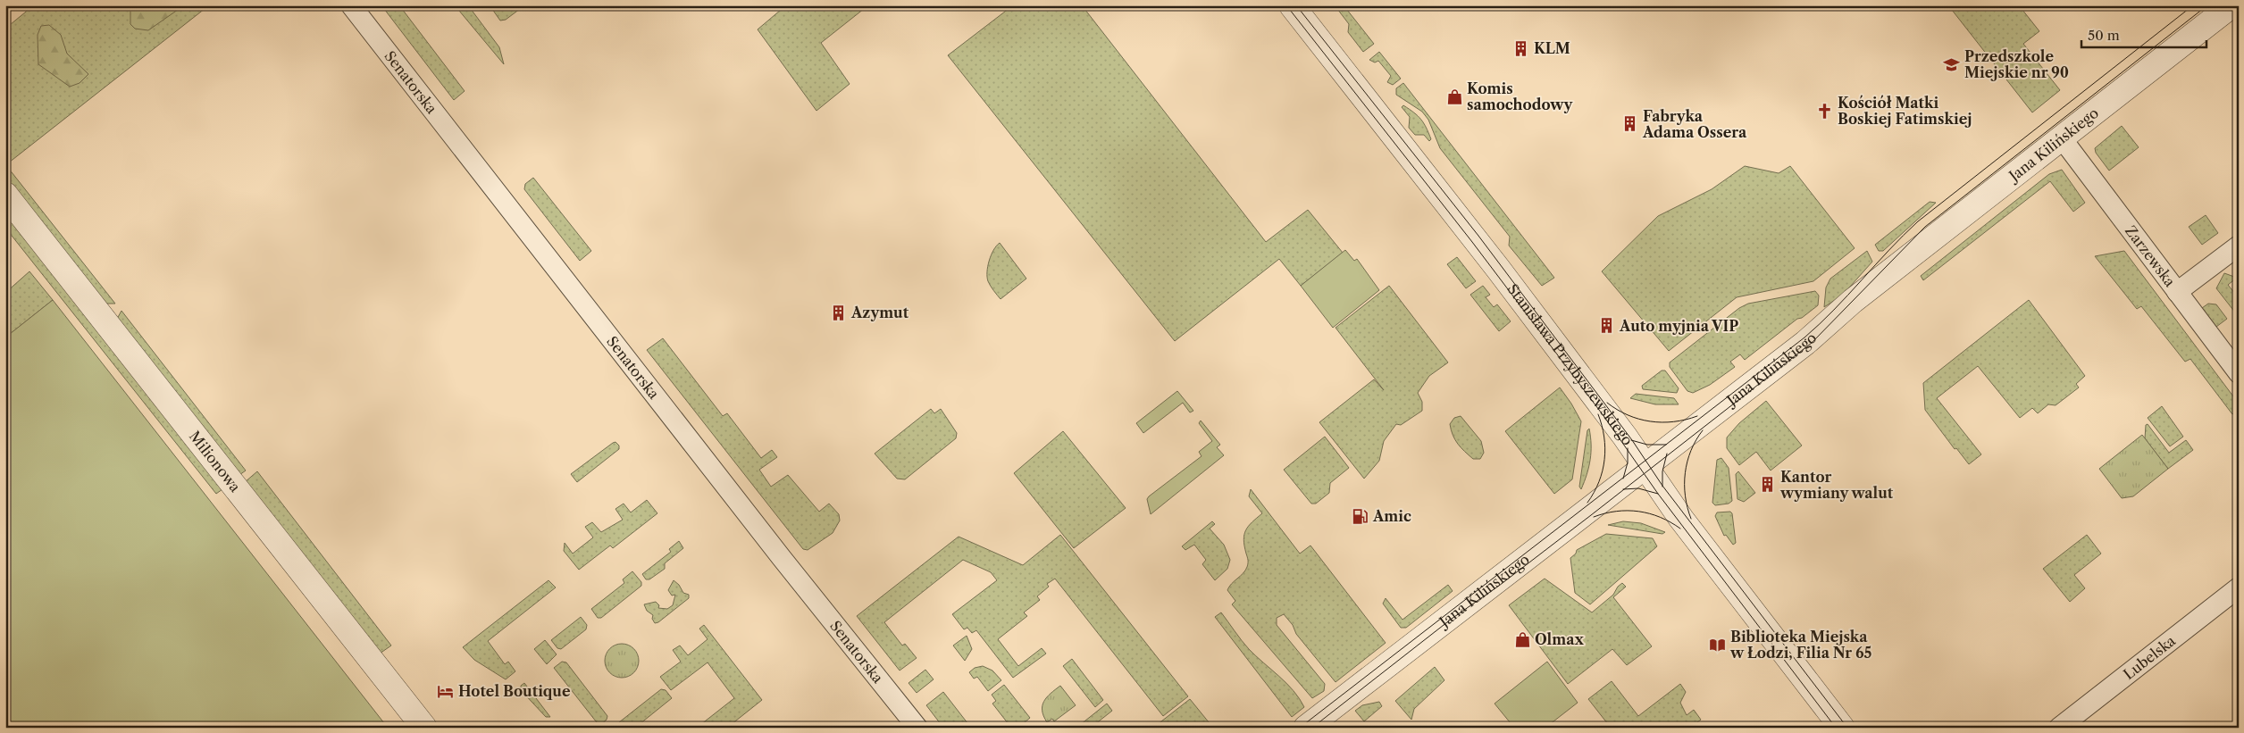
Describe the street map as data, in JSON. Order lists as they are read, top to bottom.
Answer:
{
  "streets": {
    "street": [
      "Senatorska",
      "Jana Kilińskiego",
      "Zarzewska",
      "Stanisława Przybyszewskiego",
      "Milionowa",
      "Lubelska"
    ]
  },
  "crossings": [
    ["Jana Kilińskiego", "Zarzewska"],
    ["Jana Kilińskiego", "Stanisława Przybyszewskiego"]
  ],
  "places": {
    "building": [
      "KLM",
      "Fabryka Adama Ossera",
      "Azymut",
      "Auto myjnia VIP",
      "Kantor wymiany walut"
    ],
    "school or university": ["Przedszkole Miejskie nr 90"],
    "shop": ["Komis samochodowy", "Olmax"],
    "church": ["Kościół Matki Boskiej Fatimskiej"],
    "fuel station": ["Amic"],
    "library": ["Biblioteka Miejska w Łodzi, Filia Nr 65"],
    "hotel": ["Hotel Boutique"]
  },
  "scale_bar": "50 m"
}
